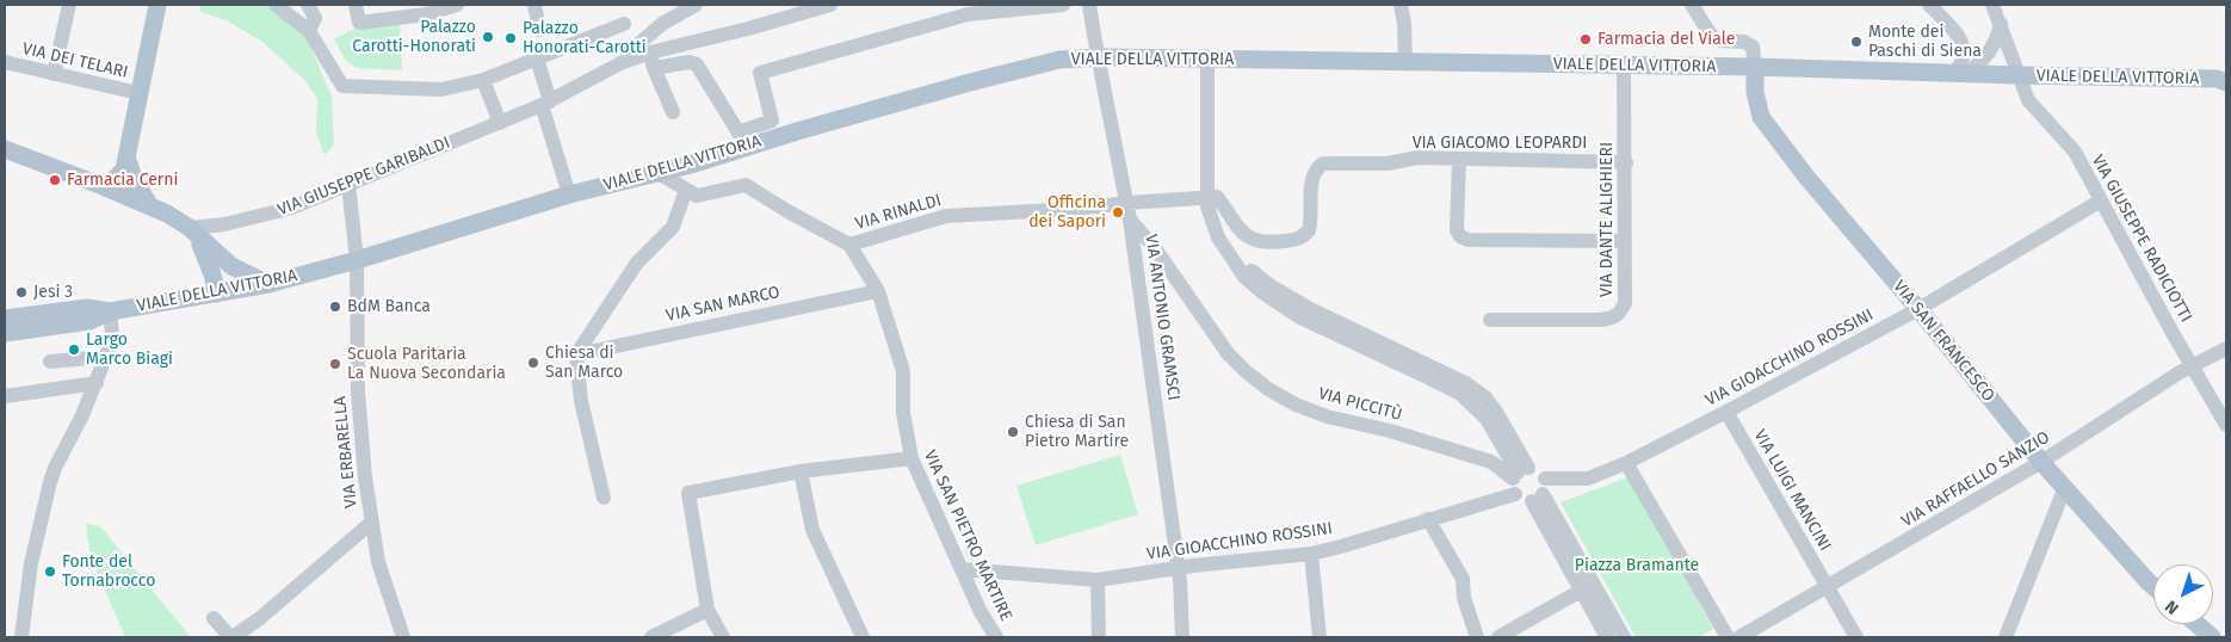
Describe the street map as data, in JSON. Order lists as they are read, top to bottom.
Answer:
{
  "streets": {
    "main road": ["VIALE DELLA VITTORIA", "VIA SAN FRANCESCO"],
    "street": [
      "VIA DEI TELARI",
      "VIA GIACOMO LEOPARDI",
      "VIA GIUSEPPE GARIBALDI",
      "VIA RINALDI",
      "VIA DANTE ALIGHIERI",
      "VIA GIUSEPPE RADICIOTTI",
      "VIA SAN MARCO",
      "VIA ANTONIO GRAMSCI",
      "VIA GIOACCHINO ROSSINI",
      "VIA PICCITÙ",
      "VIA ERBARELLA",
      "VIA RAFFAELLO SANZIO",
      "VIA LUIGI MANCINI",
      "VIA SAN PIETRO MARTIRE"
    ]
  },
  "crossings": [
    ["VIALE DELLA VITTORIA", "VIA RINALDI"],
    ["VIALE DELLA VITTORIA", "VIA DANTE ALIGHIERI"],
    ["VIALE DELLA VITTORIA", "VIA GIUSEPPE RADICIOTTI"],
    ["VIALE DELLA VITTORIA", "VIA SAN FRANCESCO"],
    ["VIALE DELLA VITTORIA", "VIA ERBARELLA"],
    ["VIA GIACOMO LEOPARDI", "VIA RINALDI"],
    ["VIA GIACOMO LEOPARDI", "VIA DANTE ALIGHIERI"],
    ["VIA GIUSEPPE GARIBALDI", "VIA ERBARELLA"],
    ["VIA RINALDI", "VIA ANTONIO GRAMSCI"],
    ["VIA RINALDI", "VIA SAN PIETRO MARTIRE"],
    ["VIA GIUSEPPE RADICIOTTI", "VIA GIOACCHINO ROSSINI"],
    ["VIA GIUSEPPE RADICIOTTI", "VIA RAFFAELLO SANZIO"],
    ["VIA SAN MARCO", "VIA SAN PIETRO MARTIRE"],
    ["VIA ANTONIO GRAMSCI", "VIA GIOACCHINO ROSSINI"],
    ["VIA ANTONIO GRAMSCI", "VIA PICCITÙ"],
    ["VIA SAN FRANCESCO", "VIA GIOACCHINO ROSSINI"],
    ["VIA SAN FRANCESCO", "VIA RAFFAELLO SANZIO"],
    ["VIA GIOACCHINO ROSSINI", "VIA PICCITÙ"],
    ["VIA GIOACCHINO ROSSINI", "VIA LUIGI MANCINI"],
    ["VIA GIOACCHINO ROSSINI", "VIA SAN PIETRO MARTIRE"],
    ["VIA RAFFAELLO SANZIO", "VIA LUIGI MANCINI"]
  ],
  "parks": ["Piazza Bramante"],
  "places": [
    "Palazzo Carotti-Honorati",
    "Palazzo Honorati-Carotti",
    "Farmacia del Viale",
    "Monte dei Paschi di Siena",
    "Farmacia Cerni",
    "Officina dei Sapori",
    "Jesi 3",
    "BdM Banca",
    "Largo Marco Biagi",
    "Chiesa di San Marco",
    "Scuola Paritaria La Nuova Secondaria",
    "Chiesa di San Pietro Martire",
    "Fonte del Tornabrocco"
  ],
  "north": "bottom left"
}
